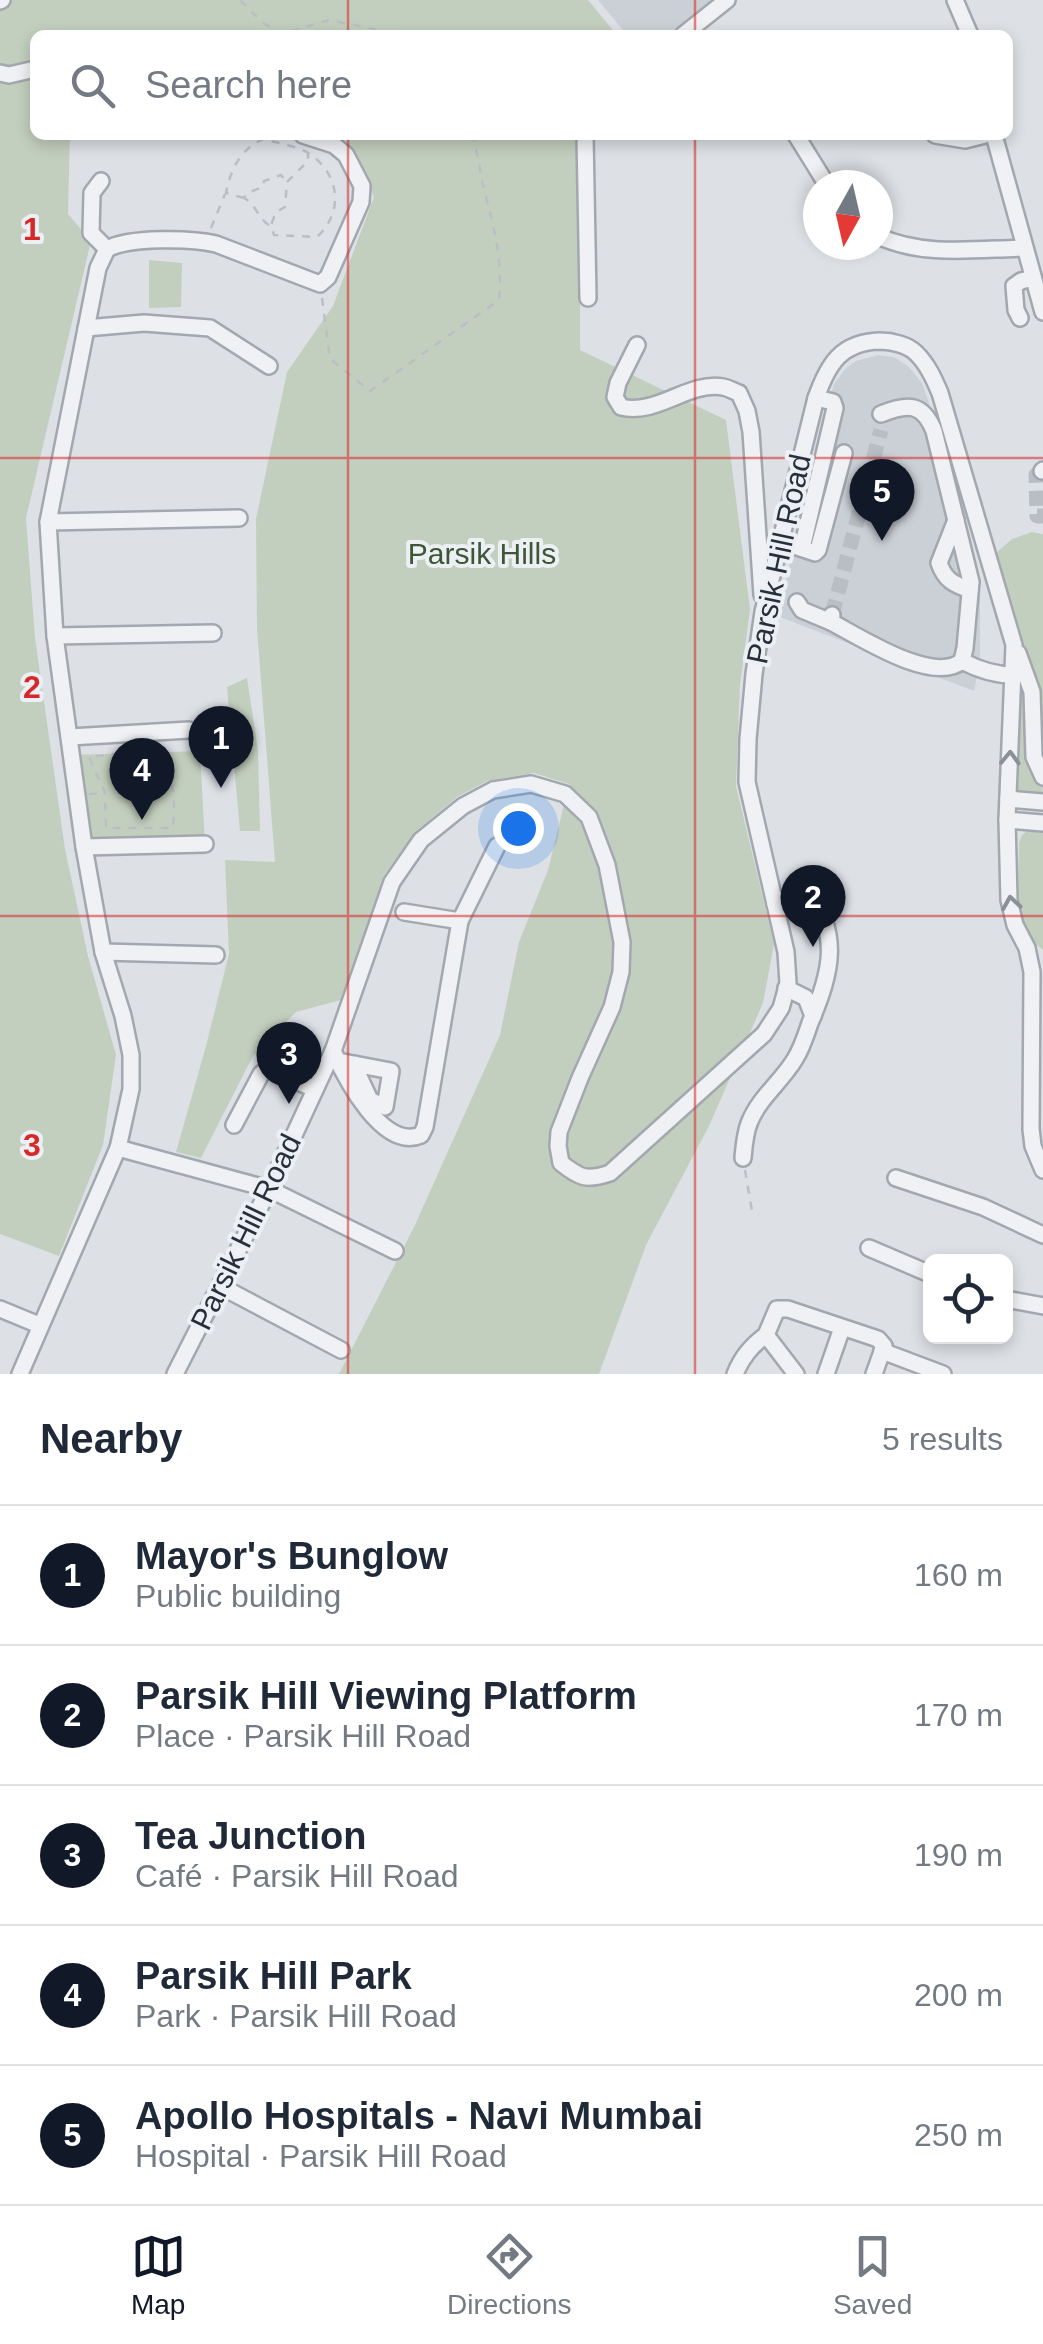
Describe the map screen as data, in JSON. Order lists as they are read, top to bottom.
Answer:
{
  "streets": {
    "street": ["Parsik Hill Road"]
  },
  "parks": ["Parsik Hills"],
  "north": "bottom",
  "page": {
    "search": "Search here",
    "pins": [
      "5",
      "1",
      "4",
      "2",
      "3"
    ],
    "heading": ["Nearby", "5 results"],
    "list": [
      {
        "mark": "1",
        "name": "Mayor's Bunglow",
        "note": "Public building",
        "value": "160 m"
      },
      {
        "mark": "2",
        "name": "Parsik Hill Viewing Platform",
        "note": "Place · Parsik Hill Road",
        "value": "170 m"
      },
      {
        "mark": "3",
        "name": "Tea Junction",
        "note": "Café · Parsik Hill Road",
        "value": "190 m"
      },
      {
        "mark": "4",
        "name": "Parsik Hill Park",
        "note": "Park · Parsik Hill Road",
        "value": "200 m"
      },
      {
        "mark": "5",
        "name": "Apollo Hospitals - Navi Mumbai",
        "note": "Hospital · Parsik Hill Road",
        "value": "250 m"
      }
    ],
    "nav": ["Map", "Directions", "Saved"]
  },
  "grid": {
    "rows": ["1", "2", "3"]
  }
}
